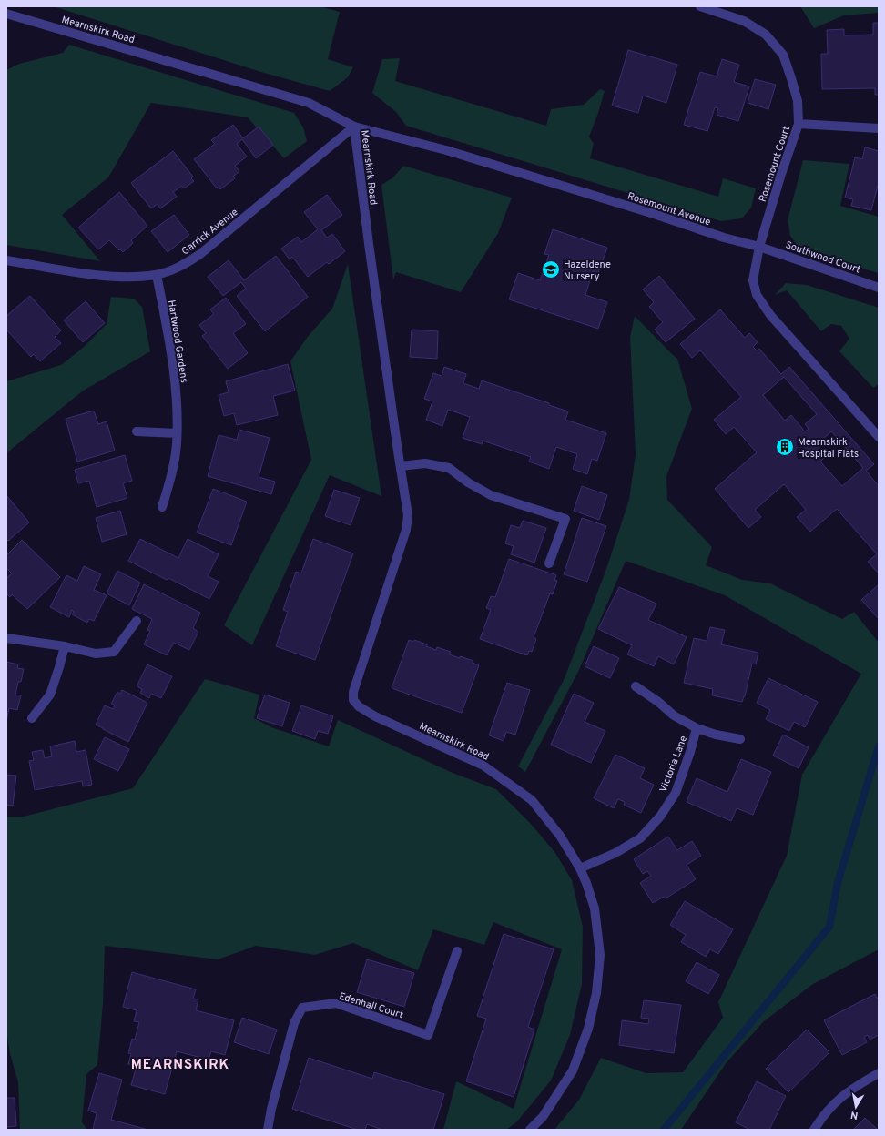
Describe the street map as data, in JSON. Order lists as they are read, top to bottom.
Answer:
{
  "streets": {
    "street": [
      "Mearnskirk Road",
      "Rosemount Court",
      "Rosemount Avenue",
      "Garrick Avenue",
      "Southwood Court",
      "Hartwood Gardens",
      "Victoria Lane",
      "Edenhall Court"
    ]
  },
  "crossings": [
    ["Mearnskirk Road", "Rosemount Avenue"],
    ["Mearnskirk Road", "Garrick Avenue"],
    ["Mearnskirk Road", "Victoria Lane"],
    ["Rosemount Court", "Rosemount Avenue"],
    ["Rosemount Court", "Southwood Court"],
    ["Rosemount Avenue", "Garrick Avenue"],
    ["Rosemount Avenue", "Southwood Court"],
    ["Garrick Avenue", "Hartwood Gardens"]
  ],
  "districts": ["MEARNSKIRK"],
  "places": {
    "school or university": ["Hazeldene Nursery"],
    "building": ["Mearnskirk Hospital Flats"]
  },
  "north": "bottom"
}
